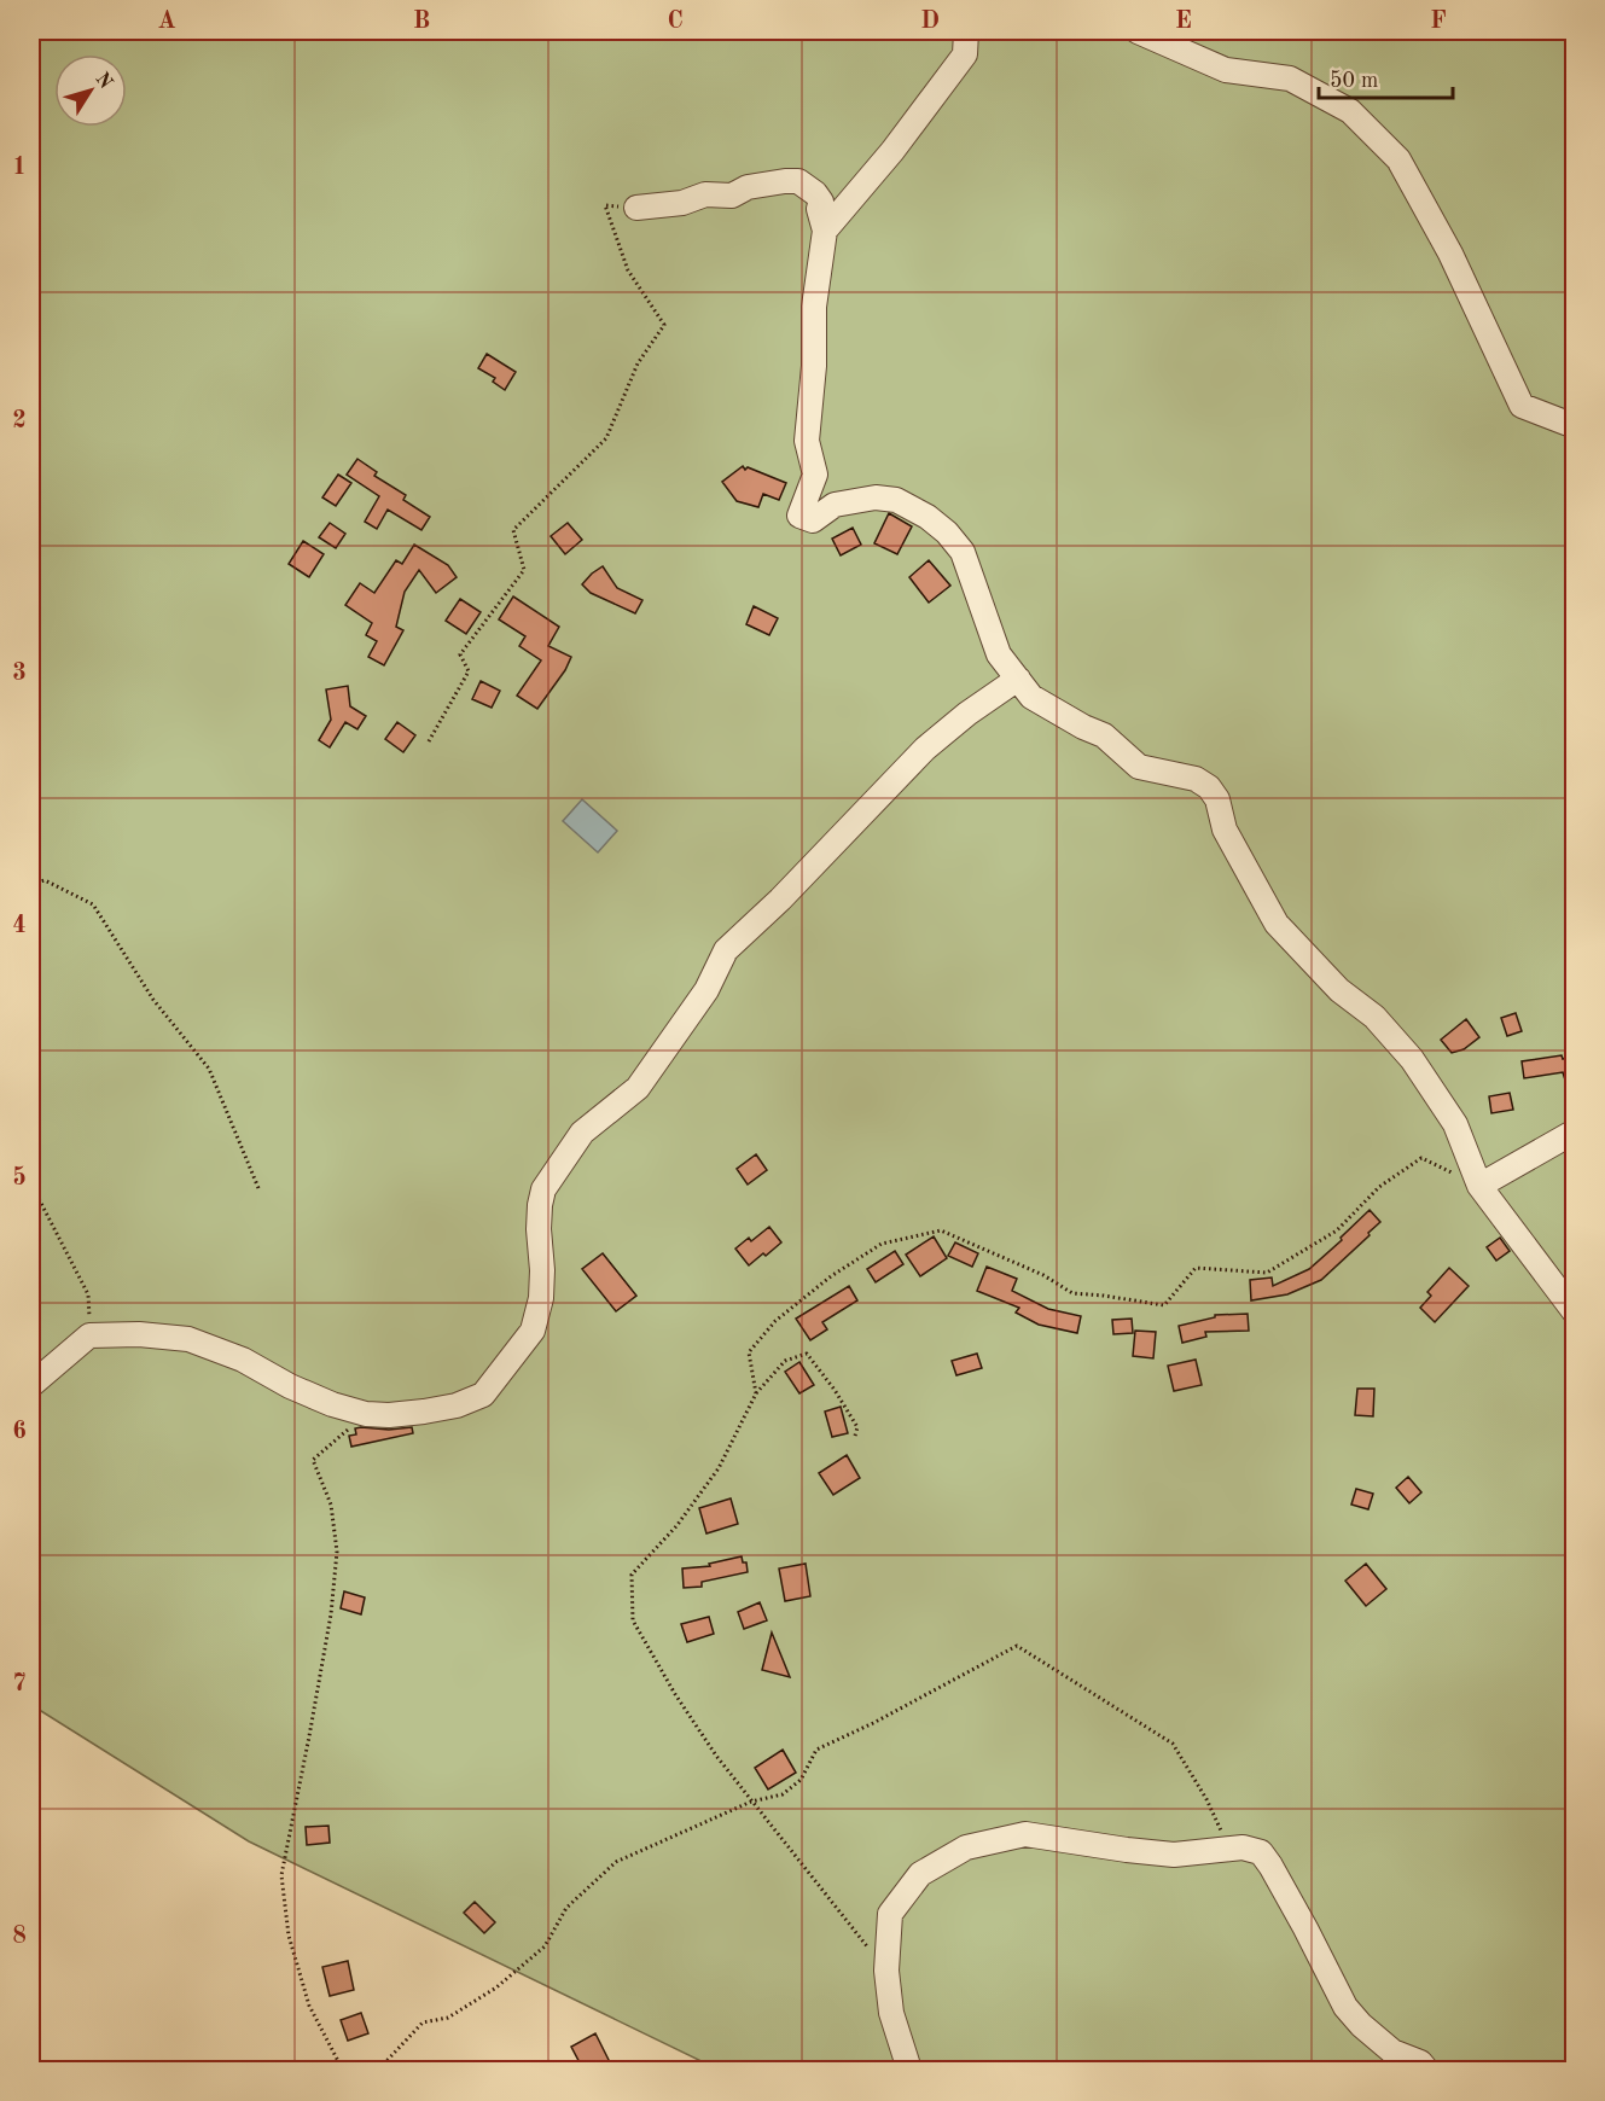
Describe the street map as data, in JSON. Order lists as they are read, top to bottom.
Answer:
{
  "scale_bar": "50 m",
  "north": "top right",
  "grid": {
    "columns": [
      "A",
      "B",
      "C",
      "D",
      "E",
      "F"
    ],
    "rows": [
      "1",
      "2",
      "3",
      "4",
      "5",
      "6",
      "7",
      "8"
    ]
  }
}
